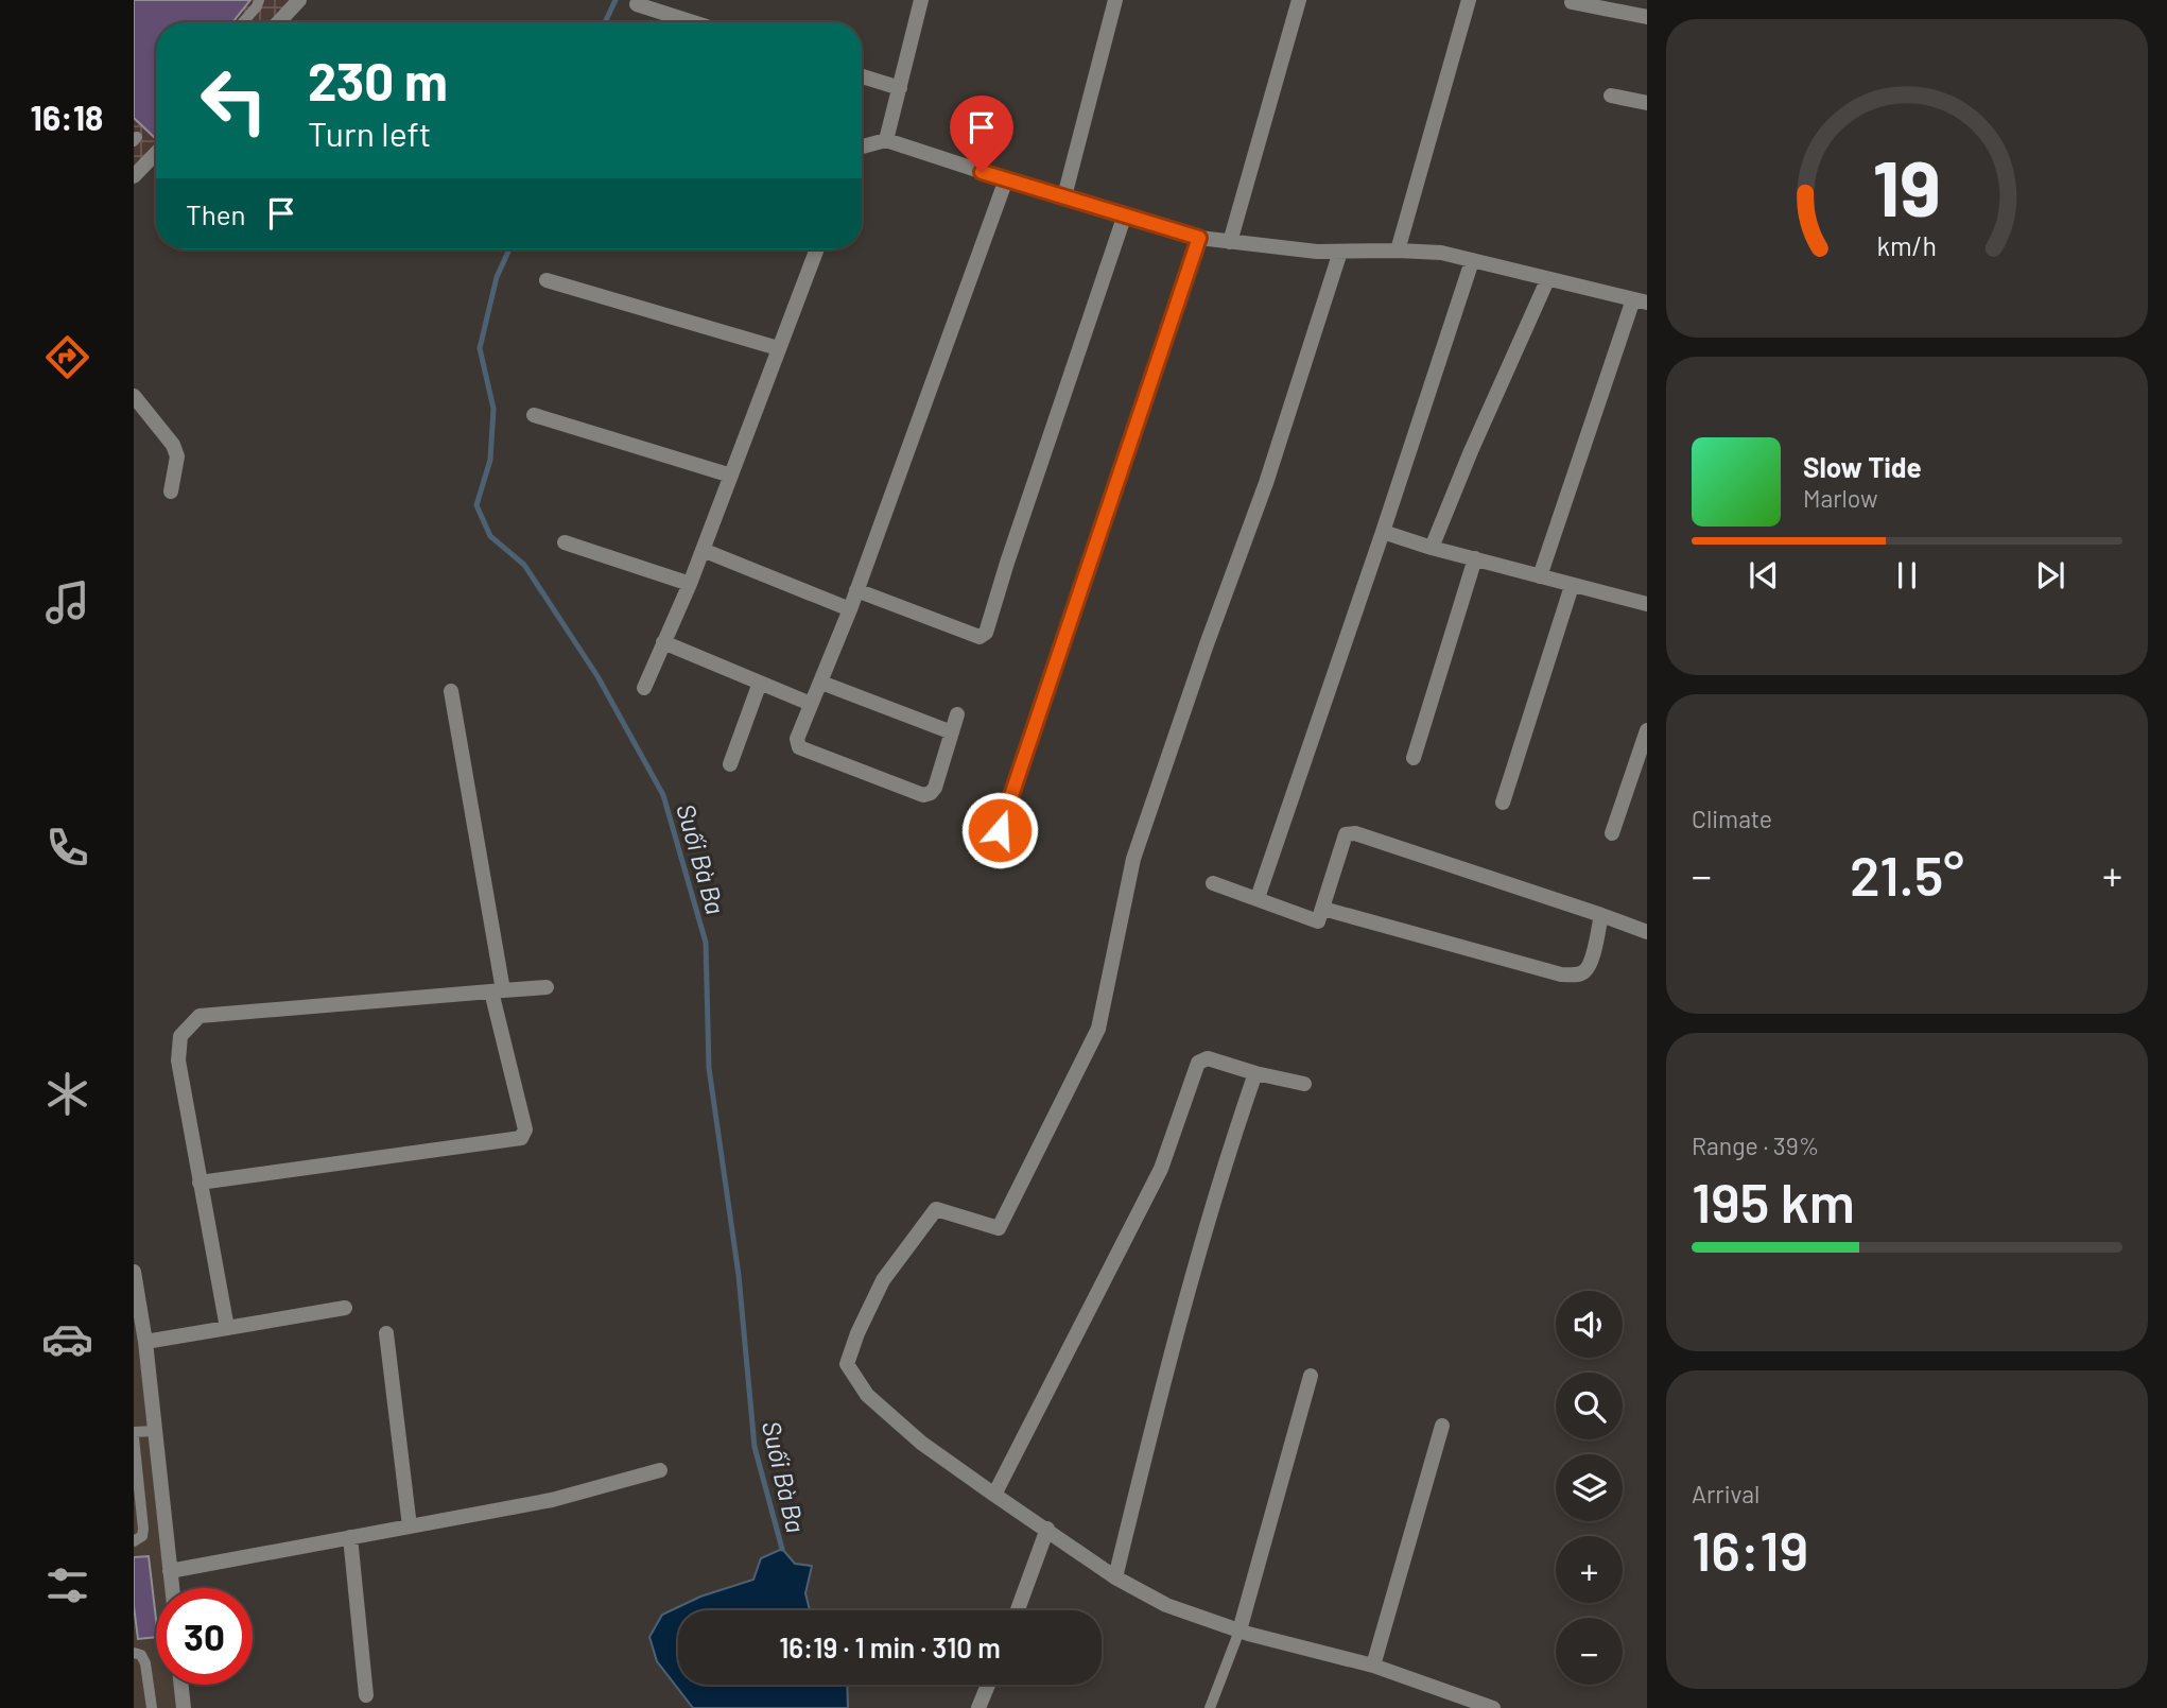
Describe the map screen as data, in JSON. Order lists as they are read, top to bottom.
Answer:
{
  "water": ["Suối Bà Ba"],
  "page": {
    "tabs": "16:18",
    "turn": ["230 m", "Turn left"],
    "then": "Then",
    "song": ["Slow Tide", "Marlow"],
    "tile": [
      "Climate",
      ["Range · 39%", "195 km"],
      ["Arrival", "16:19"]
    ],
    "heat": ["−", "21.5°", "+"],
    "map_buttons": ["+", "−"],
    "limit": "30",
    "trip": "16:19 · 1 min · 310 m",
    "gauge": ["19", "km/h"]
  }
}
